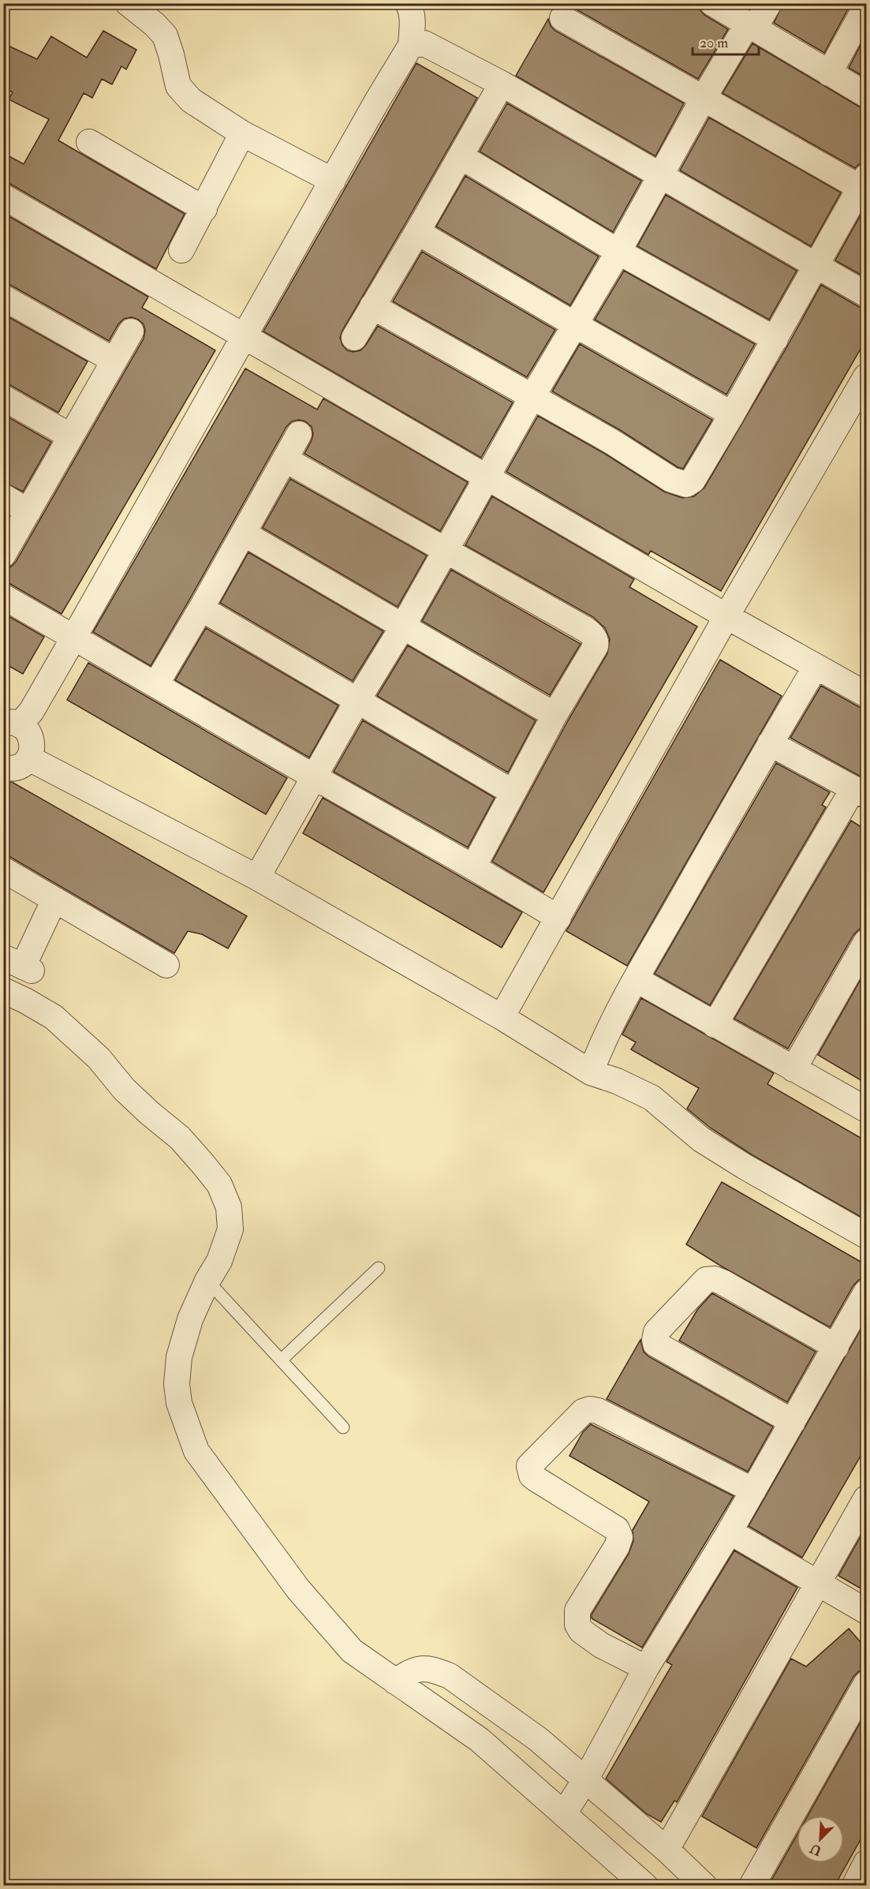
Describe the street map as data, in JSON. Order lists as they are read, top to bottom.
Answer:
{
  "scale_bar": "20 m",
  "north": "bottom left"
}
